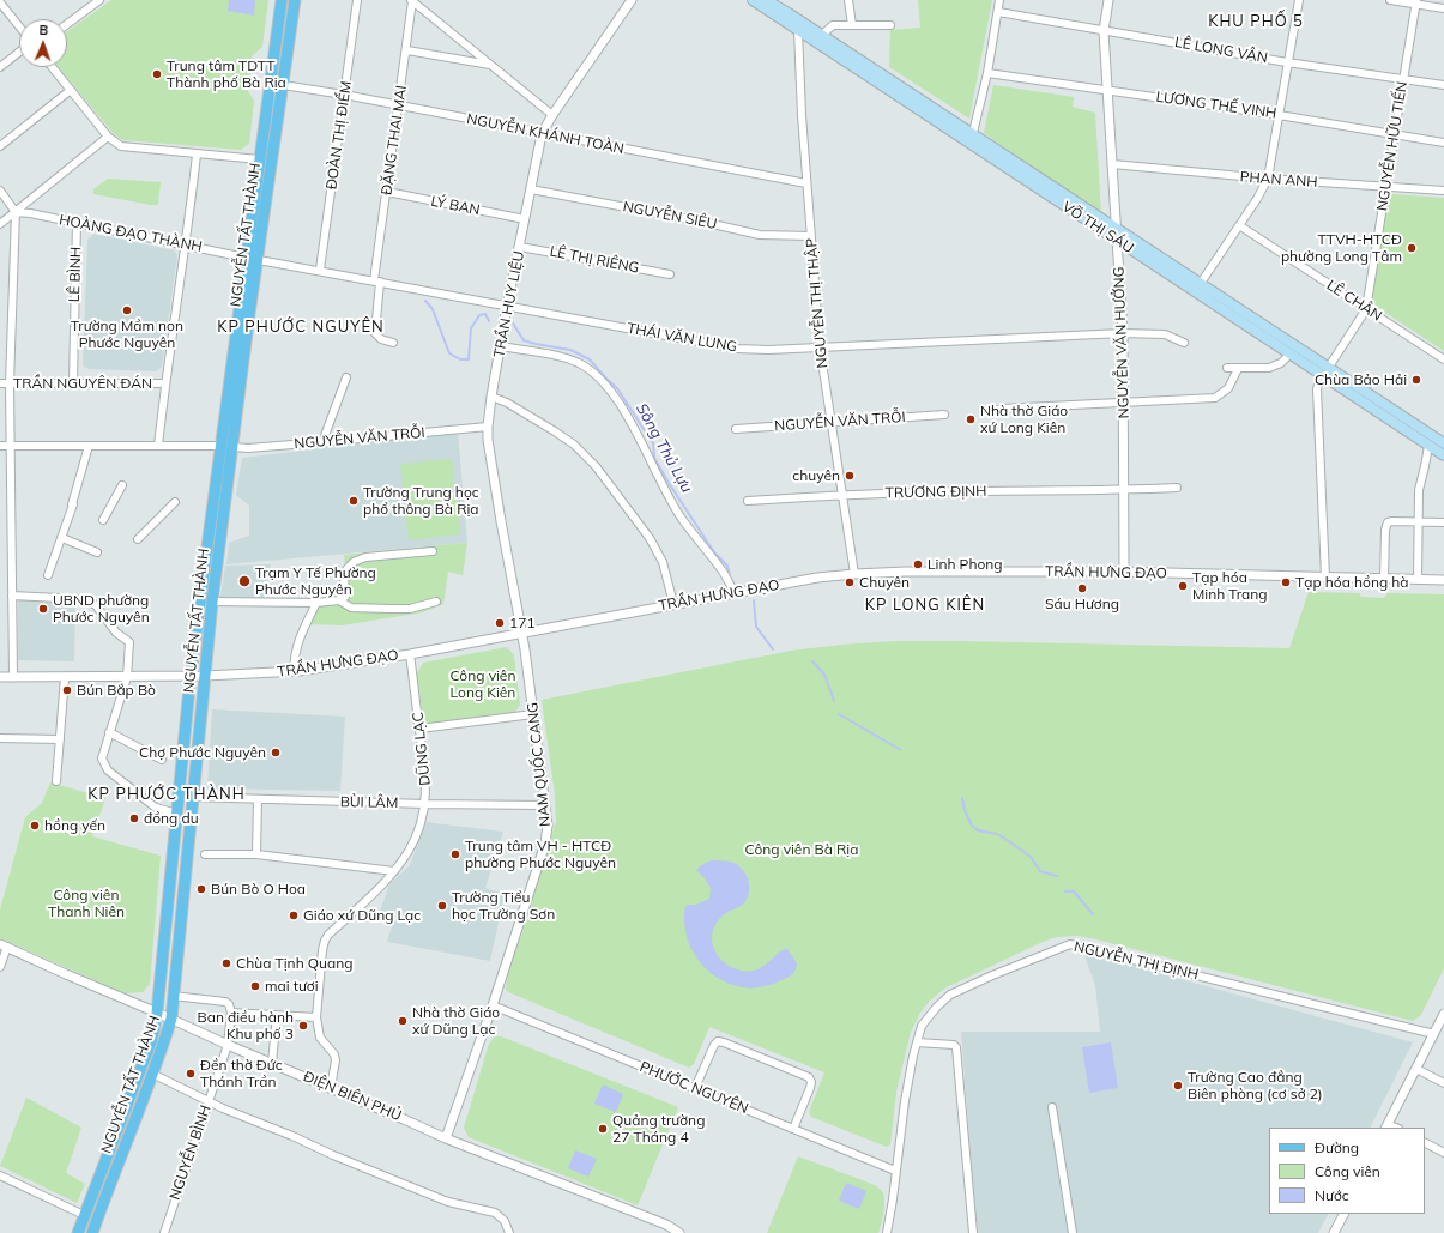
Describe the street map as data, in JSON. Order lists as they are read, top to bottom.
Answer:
{
  "streets": {
    "main road": ["VÕ THỊ SÁU", "NGUYỄN TẤT THÀNH"],
    "street": [
      "LÊ LONG VÂN",
      "LƯƠNG THẾ VINH",
      "NGUYỄN KHÁNH TOÀN",
      "ĐOÀN THỊ ĐIỂM",
      "ĐẶNG THAI MAI",
      "NGUYỄN HỮU TIẾN",
      "PHAN ANH",
      "LÝ BAN",
      "NGUYỄN SIÊU",
      "HOÀNG ĐẠO THÀNH",
      "LÊ THỊ RIÊNG",
      "LÊ BÌNH",
      "LÊ CHÂN",
      "NGUYỄN THỊ THẬP",
      "TRẦN HUY LIỆU",
      "THÁI VĂN LUNG",
      "NGUYỄN VĂN HƯỞNG",
      "TRẦN NGUYÊN ĐÁN",
      "NGUYỄN VĂN TRỖI",
      "TRƯƠNG ĐỊNH",
      "TRẦN HƯNG ĐẠO",
      "DŨNG LẠC",
      "NAM QUỐC CANG",
      "BÙI LÂM",
      "NGUYỄN THỊ ĐỊNH",
      "PHƯỚC NGUYÊN",
      "ĐIỆN BIÊN PHỦ",
      "NGUYỄN BÌNH"
    ]
  },
  "crossings": [
    ["LÊ LONG VÂN", "NGUYỄN HỮU TIẾN"],
    ["LÊ LONG VÂN", "NGUYỄN VĂN HƯỞNG"],
    ["LƯƠNG THẾ VINH", "NGUYỄN HỮU TIẾN"],
    ["LƯƠNG THẾ VINH", "NGUYỄN VĂN HƯỞNG"],
    ["NGUYỄN KHÁNH TOÀN", "ĐOÀN THỊ ĐIỂM"],
    ["NGUYỄN KHÁNH TOÀN", "ĐẶNG THAI MAI"],
    ["NGUYỄN KHÁNH TOÀN", "NGUYỄN TẤT THÀNH"],
    ["NGUYỄN KHÁNH TOÀN", "NGUYỄN THỊ THẬP"],
    ["NGUYỄN KHÁNH TOÀN", "TRẦN HUY LIỆU"],
    ["ĐOÀN THỊ ĐIỂM", "THÁI VĂN LUNG"],
    ["ĐẶNG THAI MAI", "LÝ BAN"],
    ["ĐẶNG THAI MAI", "THÁI VĂN LUNG"],
    ["NGUYỄN HỮU TIẾN", "PHAN ANH"],
    ["NGUYỄN HỮU TIẾN", "VÕ THỊ SÁU"],
    ["NGUYỄN HỮU TIẾN", "LÊ CHÂN"],
    ["PHAN ANH", "NGUYỄN VĂN HƯỞNG"],
    ["LÝ BAN", "TRẦN HUY LIỆU"],
    ["NGUYỄN SIÊU", "NGUYỄN THỊ THẬP"],
    ["NGUYỄN SIÊU", "TRẦN HUY LIỆU"],
    ["VÕ THỊ SÁU", "NGUYỄN THỊ THẬP"],
    ["VÕ THỊ SÁU", "NGUYỄN VĂN HƯỞNG"],
    ["HOÀNG ĐẠO THÀNH", "NGUYỄN TẤT THÀNH"],
    ["HOÀNG ĐẠO THÀNH", "LÊ BÌNH"],
    ["HOÀNG ĐẠO THÀNH", "THÁI VĂN LUNG"],
    ["NGUYỄN TẤT THÀNH", "THÁI VĂN LUNG"],
    ["NGUYỄN TẤT THÀNH", "NGUYỄN VĂN TRỖI"],
    ["NGUYỄN TẤT THÀNH", "TRẦN HƯNG ĐẠO"],
    ["NGUYỄN TẤT THÀNH", "BÙI LÂM"],
    ["NGUYỄN TẤT THÀNH", "ĐIỆN BIÊN PHỦ"],
    ["LÊ THỊ RIÊNG", "TRẦN HUY LIỆU"],
    ["LÊ BÌNH", "TRẦN NGUYÊN ĐÁN"],
    ["NGUYỄN THỊ THẬP", "THÁI VĂN LUNG"],
    ["NGUYỄN THỊ THẬP", "NGUYỄN VĂN TRỖI"],
    ["NGUYỄN THỊ THẬP", "TRƯƠNG ĐỊNH"],
    ["NGUYỄN THỊ THẬP", "TRẦN HƯNG ĐẠO"],
    ["TRẦN HUY LIỆU", "THÁI VĂN LUNG"],
    ["TRẦN HUY LIỆU", "NGUYỄN VĂN TRỖI"],
    ["TRẦN HUY LIỆU", "TRẦN HƯNG ĐẠO"],
    ["TRẦN HUY LIỆU", "NAM QUỐC CANG"],
    ["THÁI VĂN LUNG", "NGUYỄN VĂN HƯỞNG"],
    ["NGUYỄN VĂN HƯỞNG", "TRƯƠNG ĐỊNH"],
    ["NGUYỄN VĂN HƯỞNG", "TRẦN HƯNG ĐẠO"],
    ["TRẦN HƯNG ĐẠO", "DŨNG LẠC"],
    ["TRẦN HƯNG ĐẠO", "NAM QUỐC CANG"],
    ["DŨNG LẠC", "BÙI LÂM"],
    ["DŨNG LẠC", "ĐIỆN BIÊN PHỦ"],
    ["NAM QUỐC CANG", "BÙI LÂM"],
    ["NAM QUỐC CANG", "PHƯỚC NGUYÊN"],
    ["NAM QUỐC CANG", "ĐIỆN BIÊN PHỦ"],
    ["NGUYỄN THỊ ĐỊNH", "PHƯỚC NGUYÊN"],
    ["ĐIỆN BIÊN PHỦ", "NGUYỄN BÌNH"]
  ],
  "districts": [
    "KHU PHỐ 5",
    "KP PHƯỚC NGUYÊN",
    "KP LONG KIÊN",
    "KP PHƯỚC THÀNH"
  ],
  "water": ["Sông Thủ Lựu"],
  "parks": ["Công viên Long Kiên", "Công viên Bà Rịa", "Công viên Thanh Niên"],
  "places": [
    "Trung tâm TDTT Thành phố Bà Rịa",
    "TTVH-HTCĐ phường Long Tâm",
    "Trường Mầm non Phước Nguyên",
    "Chùa Bảo Hải",
    "Nhà thờ Giáo xứ Long Kiên",
    "chuyên",
    "Trường Trung học phổ thông Bà Rịa",
    "Linh Phong",
    "Trạm Y Tế Phường Phước Nguyên",
    "Chuyên",
    "Tạp hóa hồng hà",
    "Tạp hóa Minh Trang",
    "Sáu Hương",
    "UBND phường Phước Nguyên",
    "171",
    "Bún Bắp Bò",
    "Chợ Phước Nguyên",
    "đồng du",
    "hồng yến",
    "Trung tâm VH - HTCĐ phường Phước Nguyên",
    "Bún Bò O Hoa",
    "Trường Tiểu học Trường Sơn",
    "Giáo xứ Dũng Lạc",
    "Chùa Tịnh Quang",
    "mai tươi",
    "Nhà thờ Giáo xứ Dũng Lạc",
    "Ban điều hành Khu phố 3",
    "Đền thờ Đức Thánh Trần",
    "Trường Cao đẳng Biên phòng (cơ sở 2)",
    "Quảng trường 27 Tháng 4"
  ],
  "legend": ["Đường", "Công viên", "Nước"],
  "north": "top"
}
